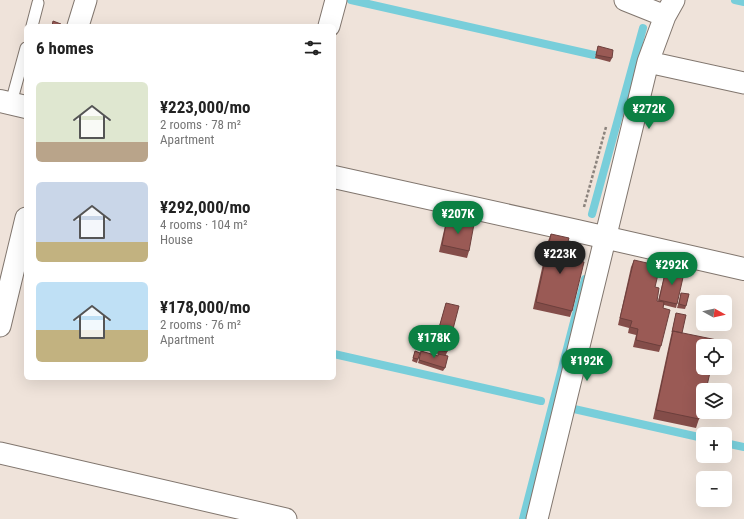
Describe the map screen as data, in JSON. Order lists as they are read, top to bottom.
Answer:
{
  "north": "right",
  "page": {
    "heading": "6 homes",
    "list": [
      {
        "name": "¥223,000/mo",
        "note": "2 rooms · 78 m² · Apartment"
      },
      {
        "name": "¥292,000/mo",
        "note": "4 rooms · 104 m² · House"
      },
      {
        "name": "¥178,000/mo",
        "note": "2 rooms · 76 m² · Apartment"
      }
    ],
    "price": [
      "¥272K",
      "¥207K",
      "¥223K",
      "¥292K",
      "¥178K",
      "¥192K"
    ],
    "map_buttons": ["+", "−"]
  }
}
